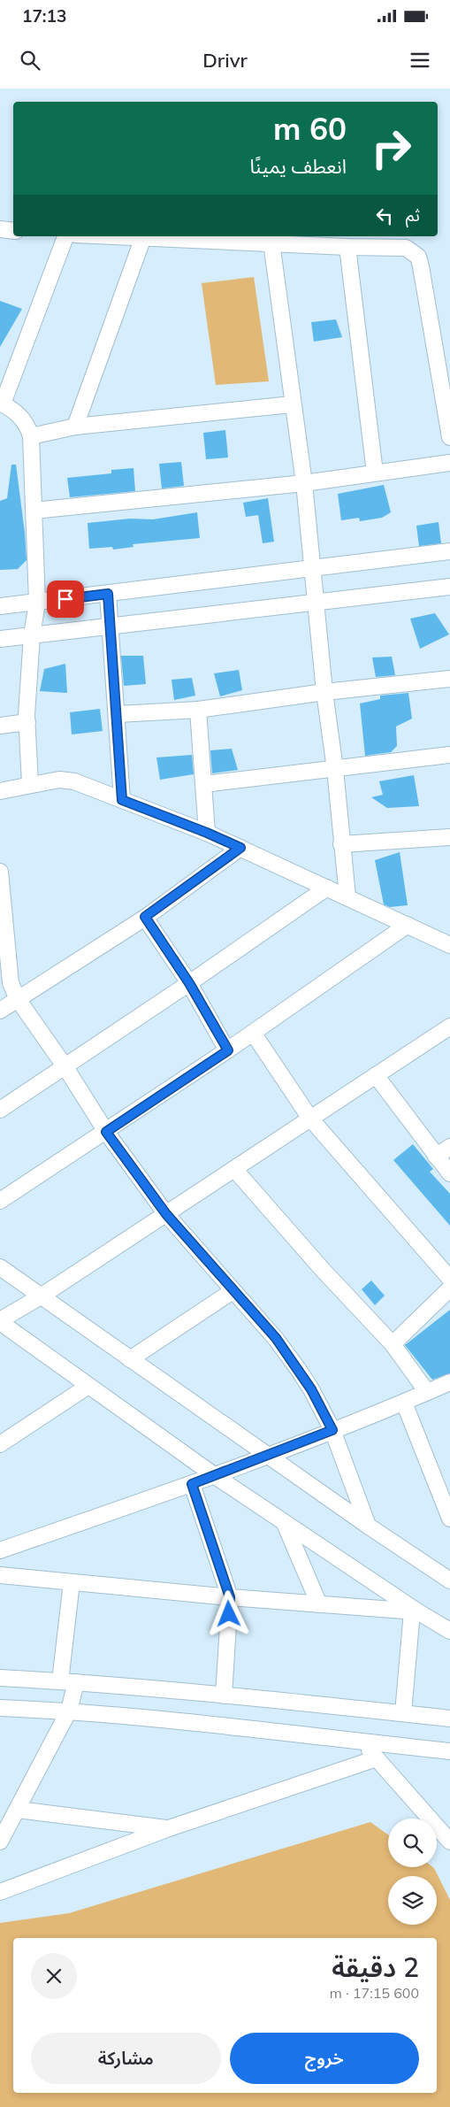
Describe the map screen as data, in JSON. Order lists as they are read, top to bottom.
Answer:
{
  "page": {
    "status": "17:13",
    "header": "Drivr",
    "turn": ["60 m", "انعطف يمينًا"],
    "then": "ثم",
    "heading": ["2 دقيقة", "600 m · 17:15"],
    "buttons": ["خروج", "مشاركة"]
  }
}
